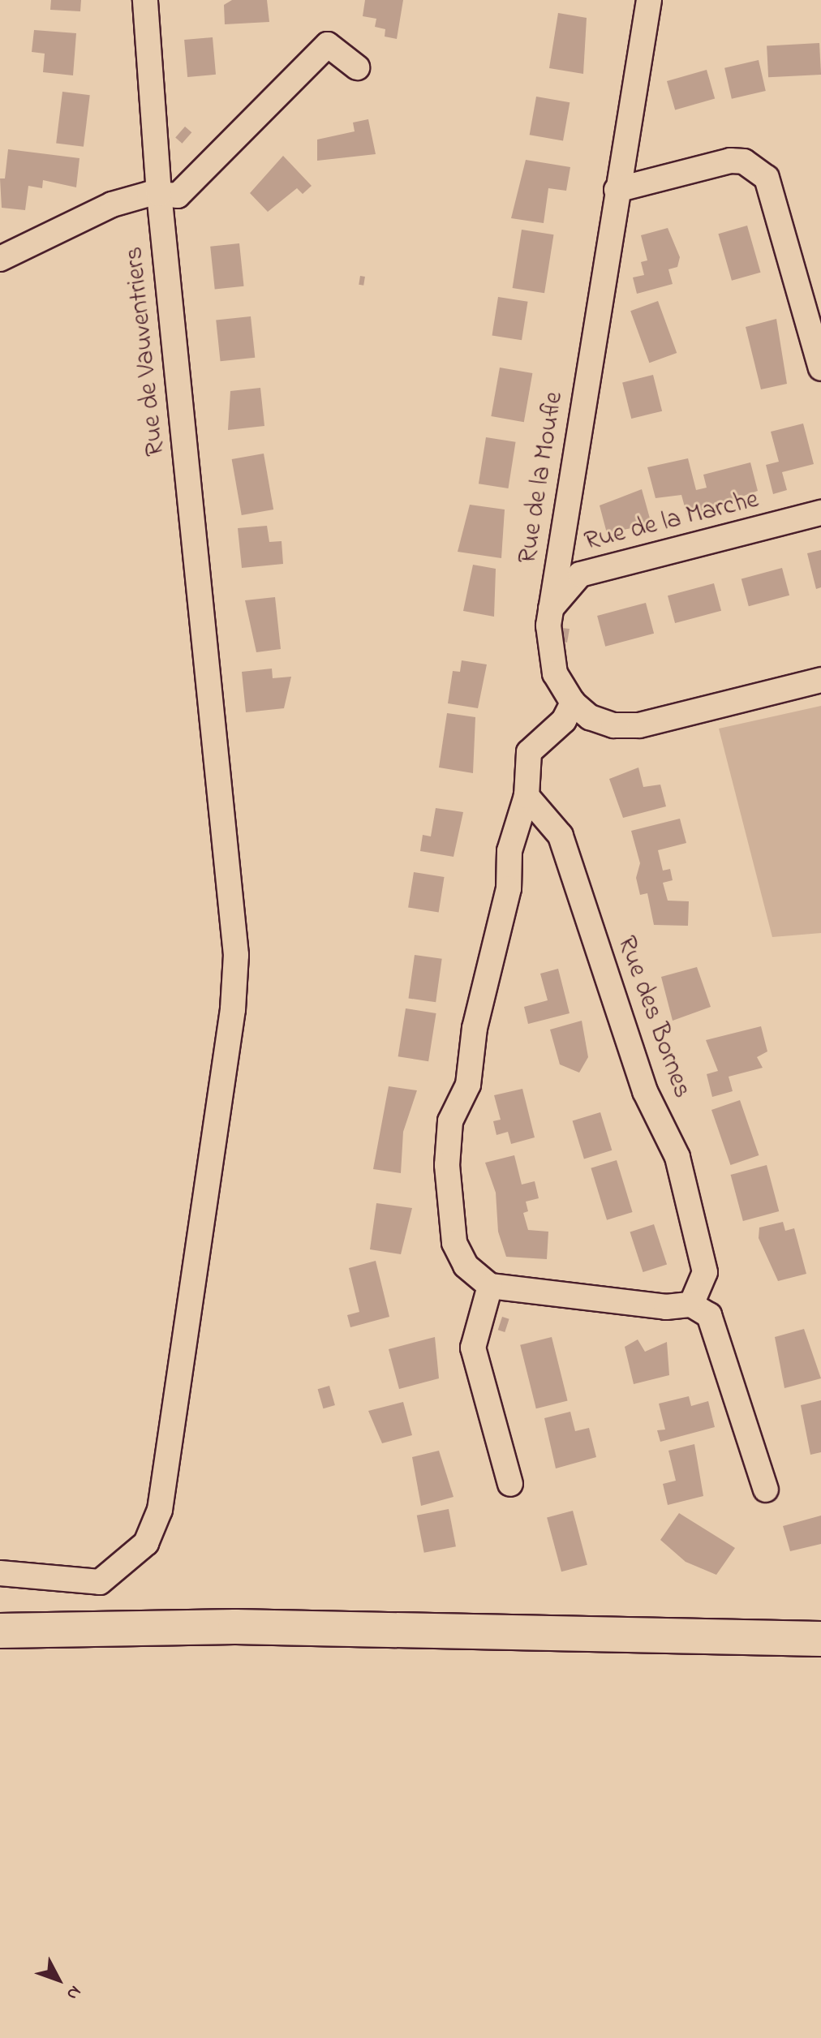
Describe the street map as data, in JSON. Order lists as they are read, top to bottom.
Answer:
{
  "streets": {
    "street": [
      "Rue de Vauventriers",
      "Rue de la Moufle",
      "Rue de la Marche",
      "Rue des Bornes"
    ]
  },
  "crossings": [
    ["Rue de la Moufle", "Rue de la Marche"]
  ],
  "north": "bottom right"
}
